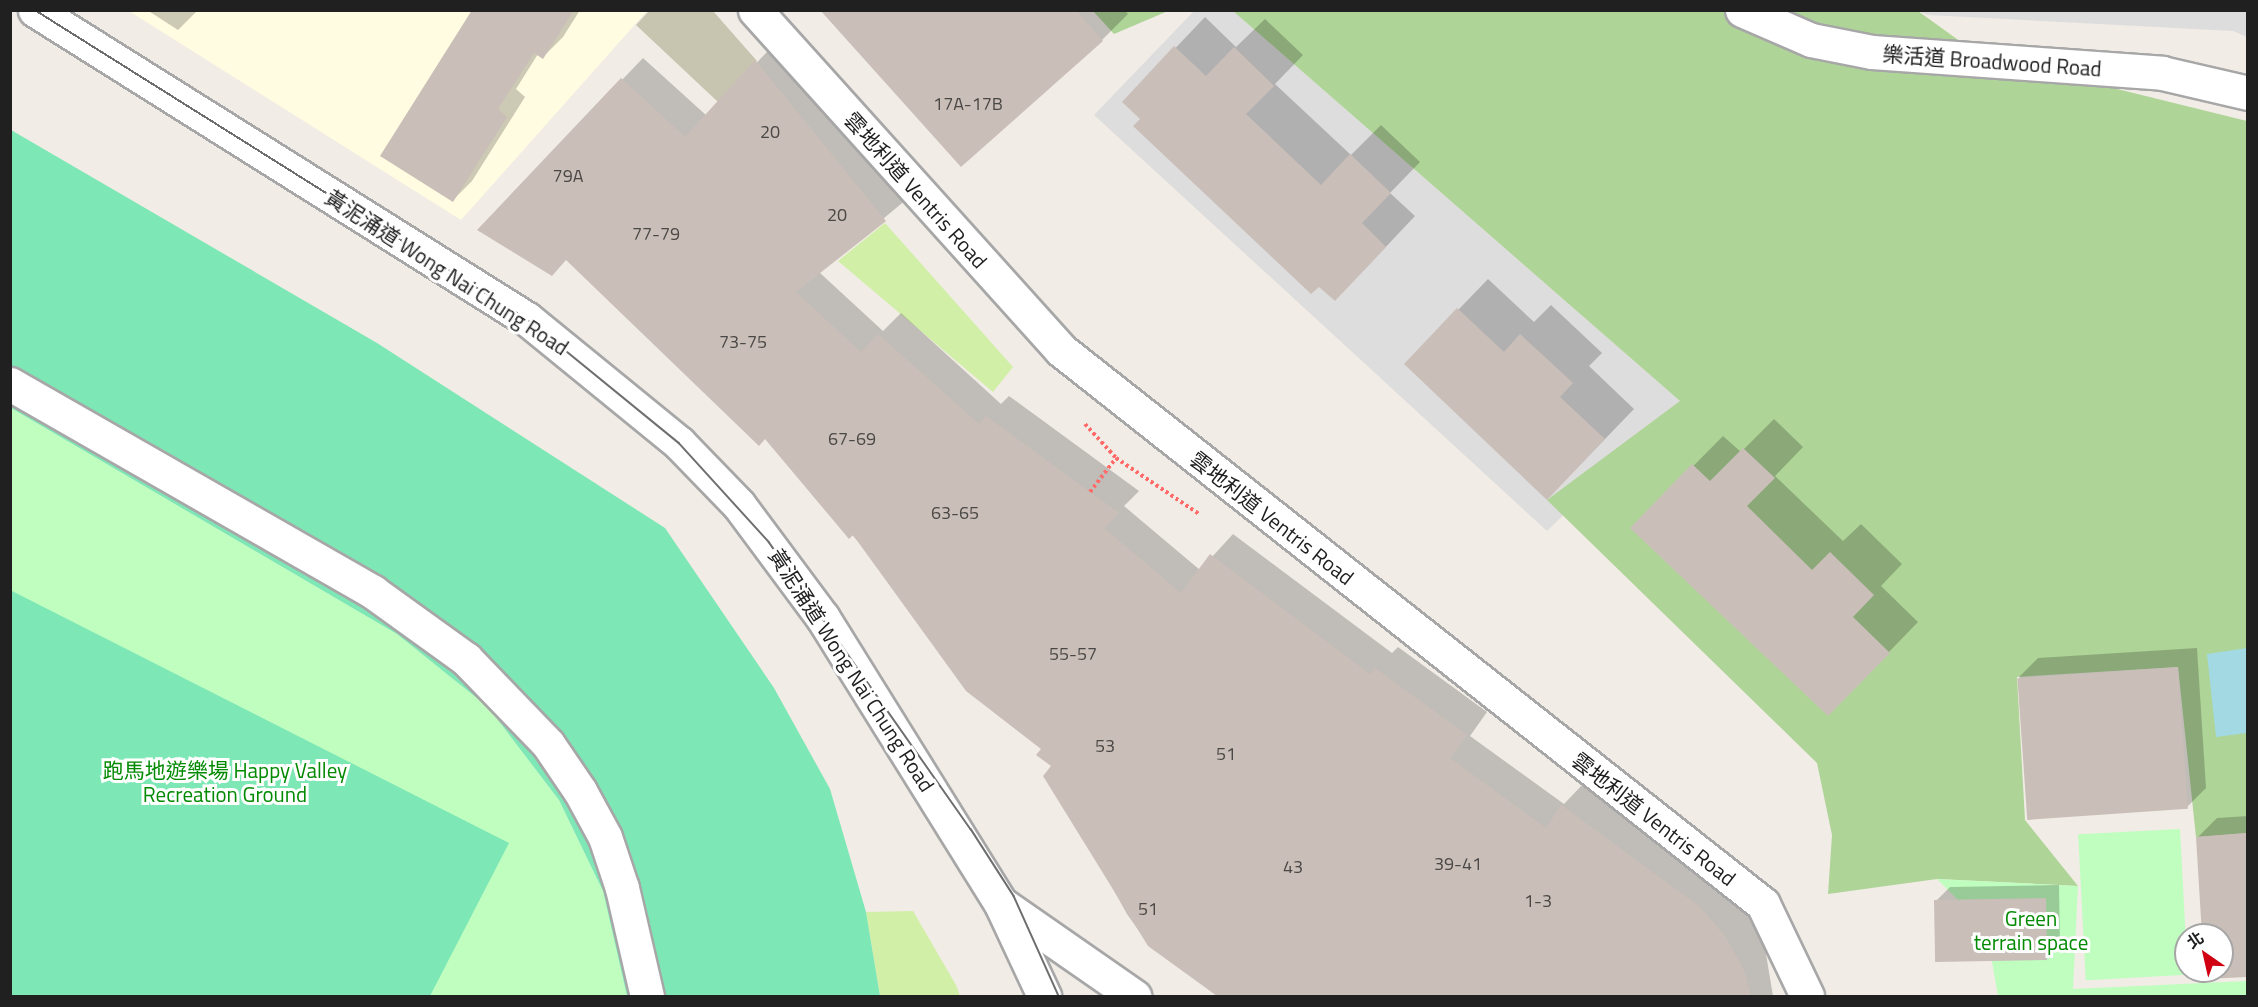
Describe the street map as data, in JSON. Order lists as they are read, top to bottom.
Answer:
{
  "streets": {
    "street": ["樂活道 Broadwood Road", "雲地利道 Ventris Road", "黃泥涌道 Wong Nai Chung Road"]
  },
  "parks": ["跑馬地遊樂場 Happy Valley Recreation Ground", "Green terrain space"],
  "house_numbers": [
    "17A-17B",
    "20",
    "79A",
    "20",
    "77-79",
    "73-75",
    "67-69",
    "63-65",
    "55-57",
    "53",
    "51",
    "39-41",
    "43",
    "1-3",
    "51"
  ],
  "north": "top left"
}
